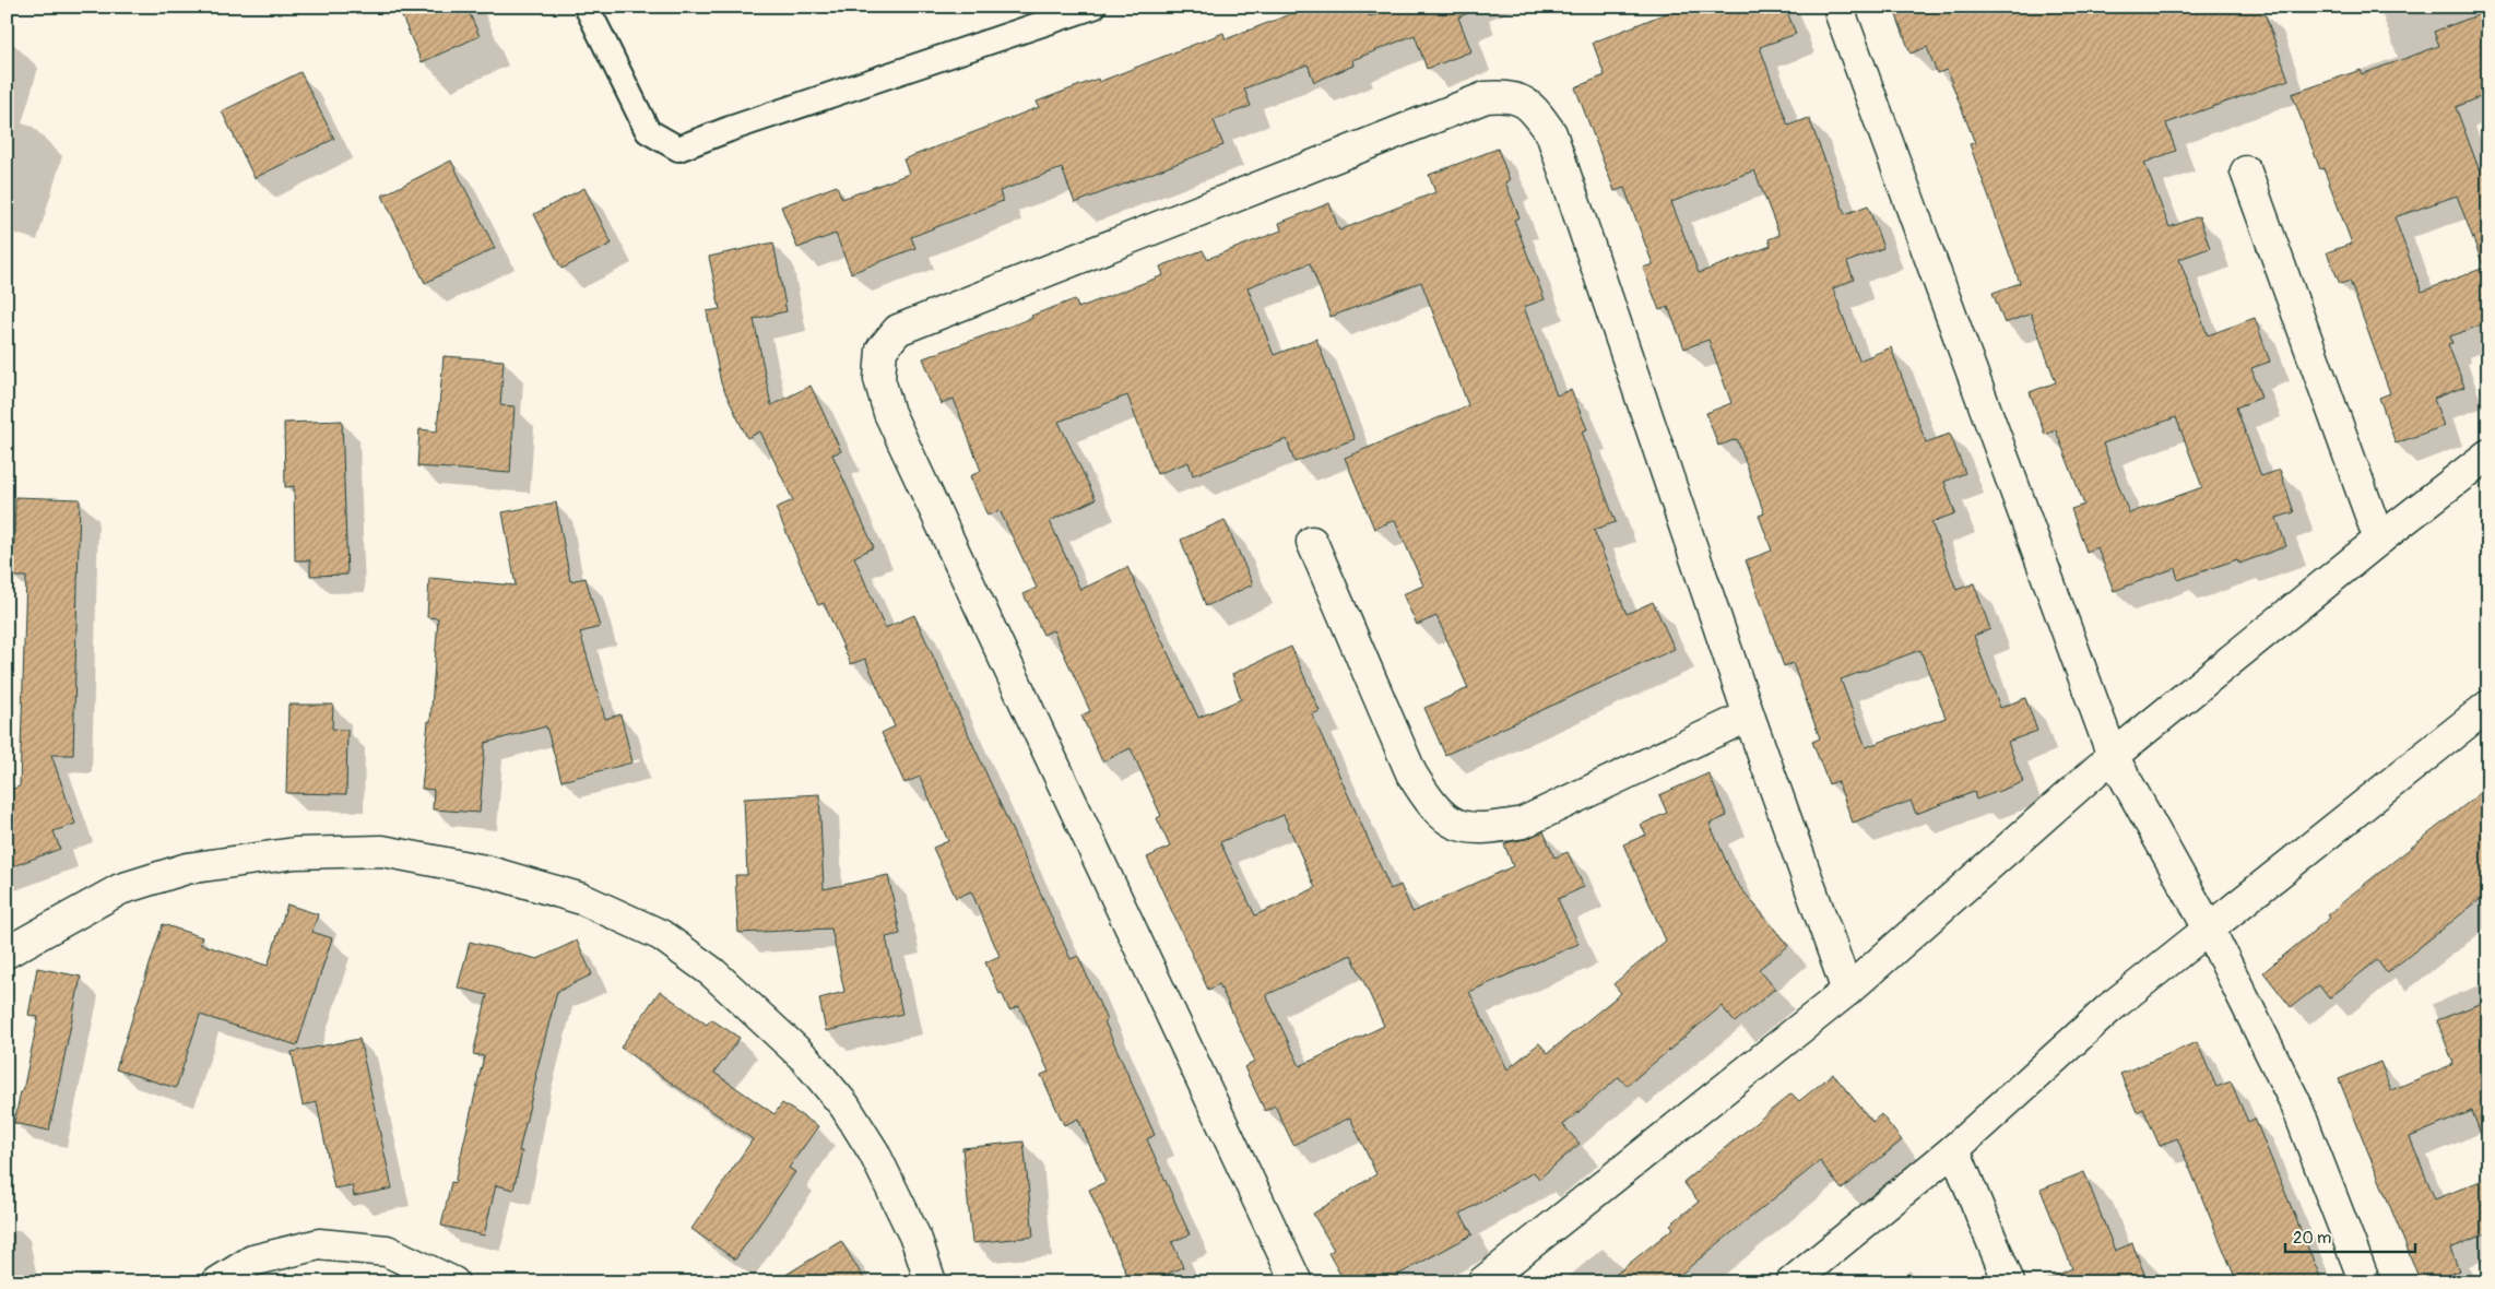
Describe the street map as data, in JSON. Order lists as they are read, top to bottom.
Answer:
{
  "scale_bar": "20 m"
}
